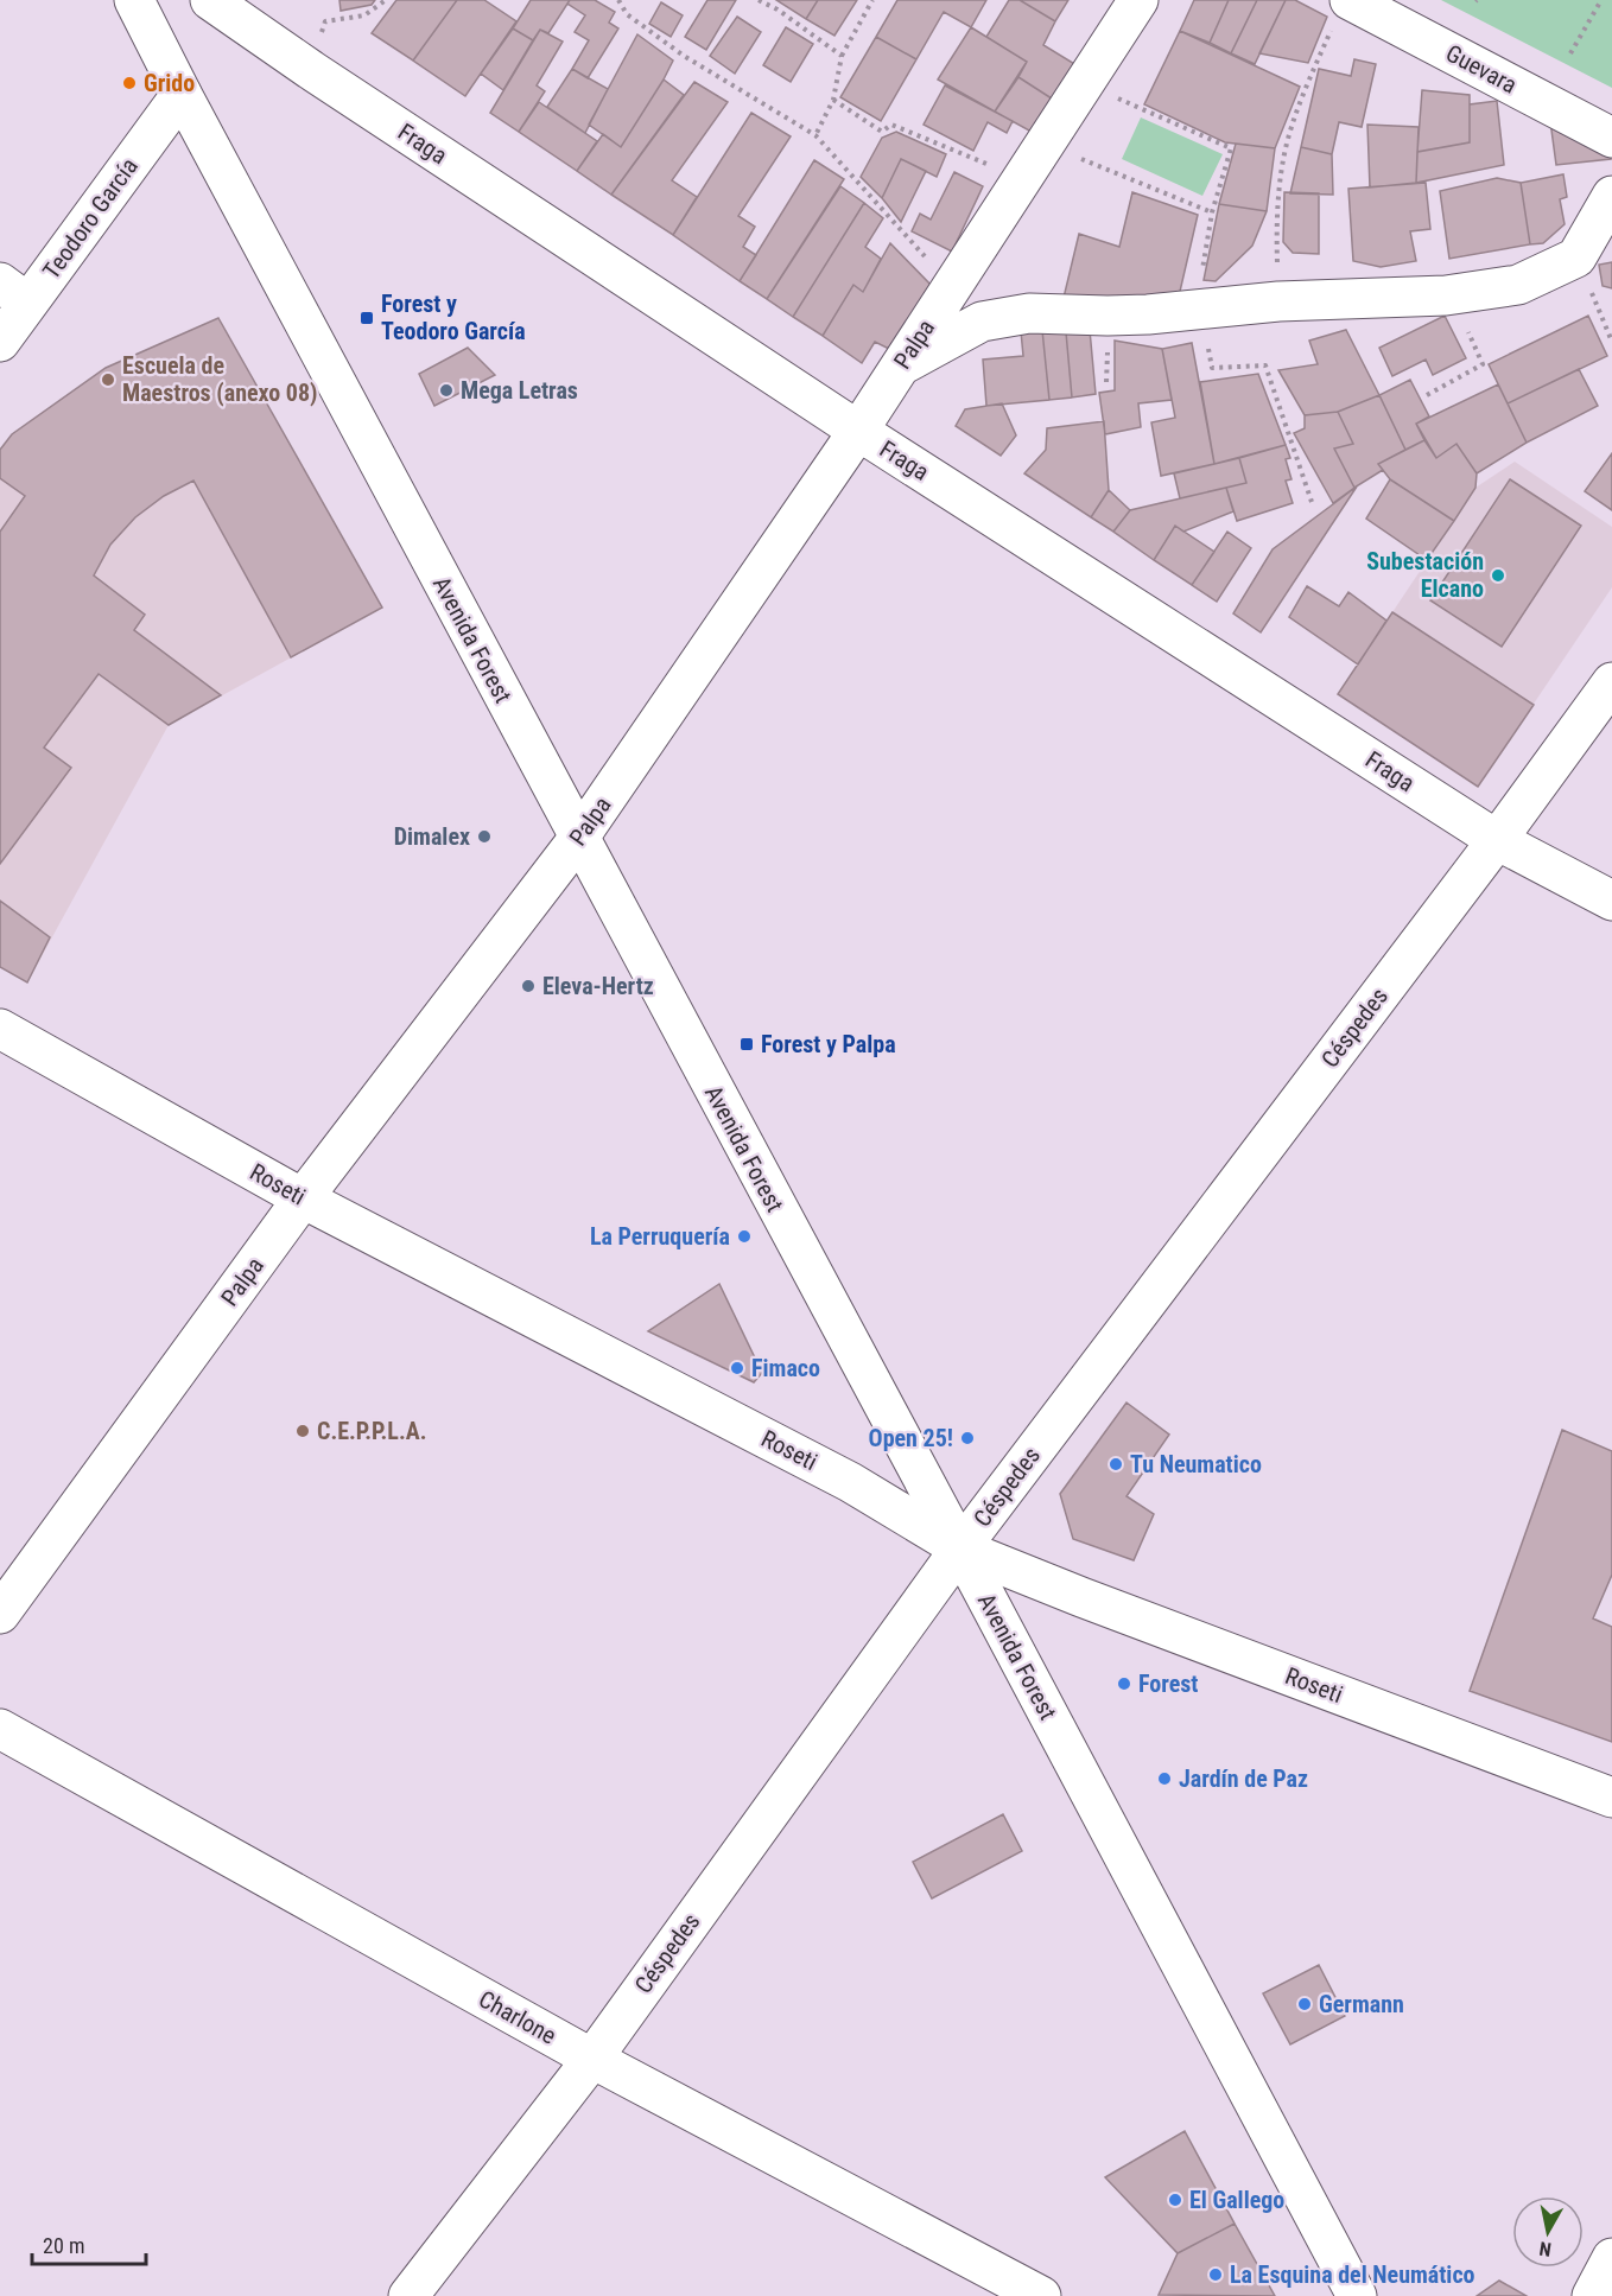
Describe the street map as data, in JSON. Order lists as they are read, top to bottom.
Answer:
{
  "streets": {
    "street": [
      "Guevara",
      "Fraga",
      "Teodoro García",
      "Palpa",
      "Avenida Forest",
      "Céspedes",
      "Roseti",
      "Charlone"
    ]
  },
  "crossings": [
    ["Fraga", "Palpa"],
    ["Fraga", "Céspedes"],
    ["Teodoro García", "Avenida Forest"],
    ["Palpa", "Avenida Forest"],
    ["Palpa", "Roseti"],
    ["Avenida Forest", "Céspedes"],
    ["Avenida Forest", "Roseti"],
    ["Céspedes", "Roseti"],
    ["Céspedes", "Charlone"]
  ],
  "places": {
    "other": [
      "Grido",
      "Escuela de Maestros (anexo 08)",
      "Mega Letras",
      "Subestación Elcano",
      "Dimalex",
      "Eleva-Hertz",
      "La Perruquería",
      "Fimaco",
      "C.E.P.P.L.A.",
      "Open 25!",
      "Tu Neumatico",
      "Forest",
      "Jardín de Paz",
      "Germann",
      "El Gallego",
      "La Esquina del Neumático"
    ],
    "transit": ["Forest y Teodoro García", "Forest y Palpa"]
  },
  "scale_bar": "20 m",
  "north": "bottom"
}
